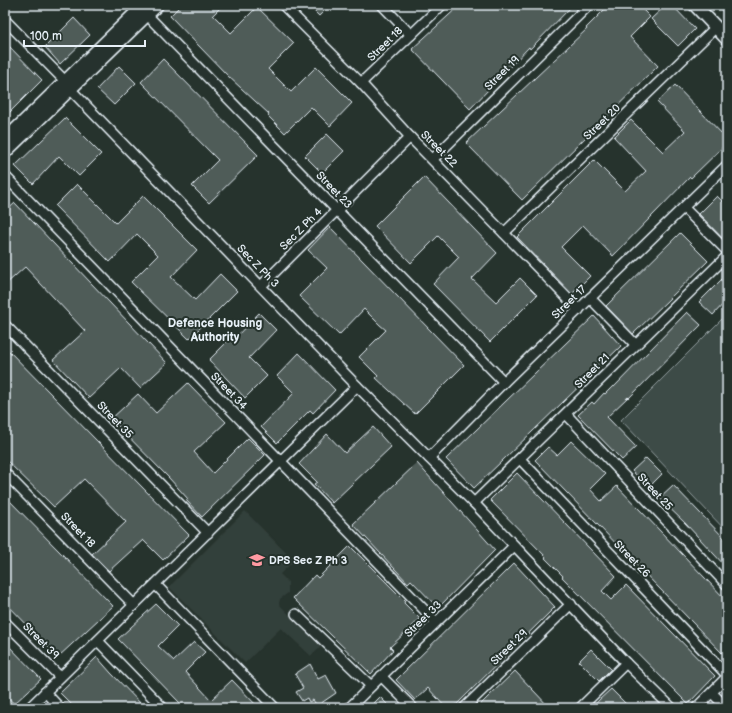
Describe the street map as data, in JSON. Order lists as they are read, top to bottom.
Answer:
{
  "streets": {
    "street": [
      "Street 18",
      "Street 19",
      "Street 20",
      "Street 22",
      "Street 23",
      "Sec Z Ph 4",
      "Sec Z Ph 3",
      "Street 17",
      "Street 21",
      "Street 34",
      "Street 35",
      "Street 25",
      "Street 26",
      "Street 33",
      "Street 39",
      "Street 29"
    ]
  },
  "crossings": [
    ["Street 18", "Street 22"],
    ["Street 19", "Street 22"],
    ["Street 20", "Street 22"],
    ["Street 22", "Sec Z Ph 4"],
    ["Street 22", "Street 17"],
    ["Street 23", "Sec Z Ph 4"],
    ["Street 23", "Street 17"],
    ["Sec Z Ph 4", "Sec Z Ph 3"],
    ["Sec Z Ph 3", "Street 17"],
    ["Sec Z Ph 3", "Street 21"],
    ["Sec Z Ph 3", "Street 33"],
    ["Sec Z Ph 3", "Street 29"],
    ["Street 21", "Street 25"],
    ["Street 21", "Street 26"],
    ["Street 34", "Street 33"]
  ],
  "districts": ["Defence Housing Authority"],
  "places": {
    "school or university": ["DPS Sec Z Ph 3"]
  },
  "scale_bar": "100 m"
}
